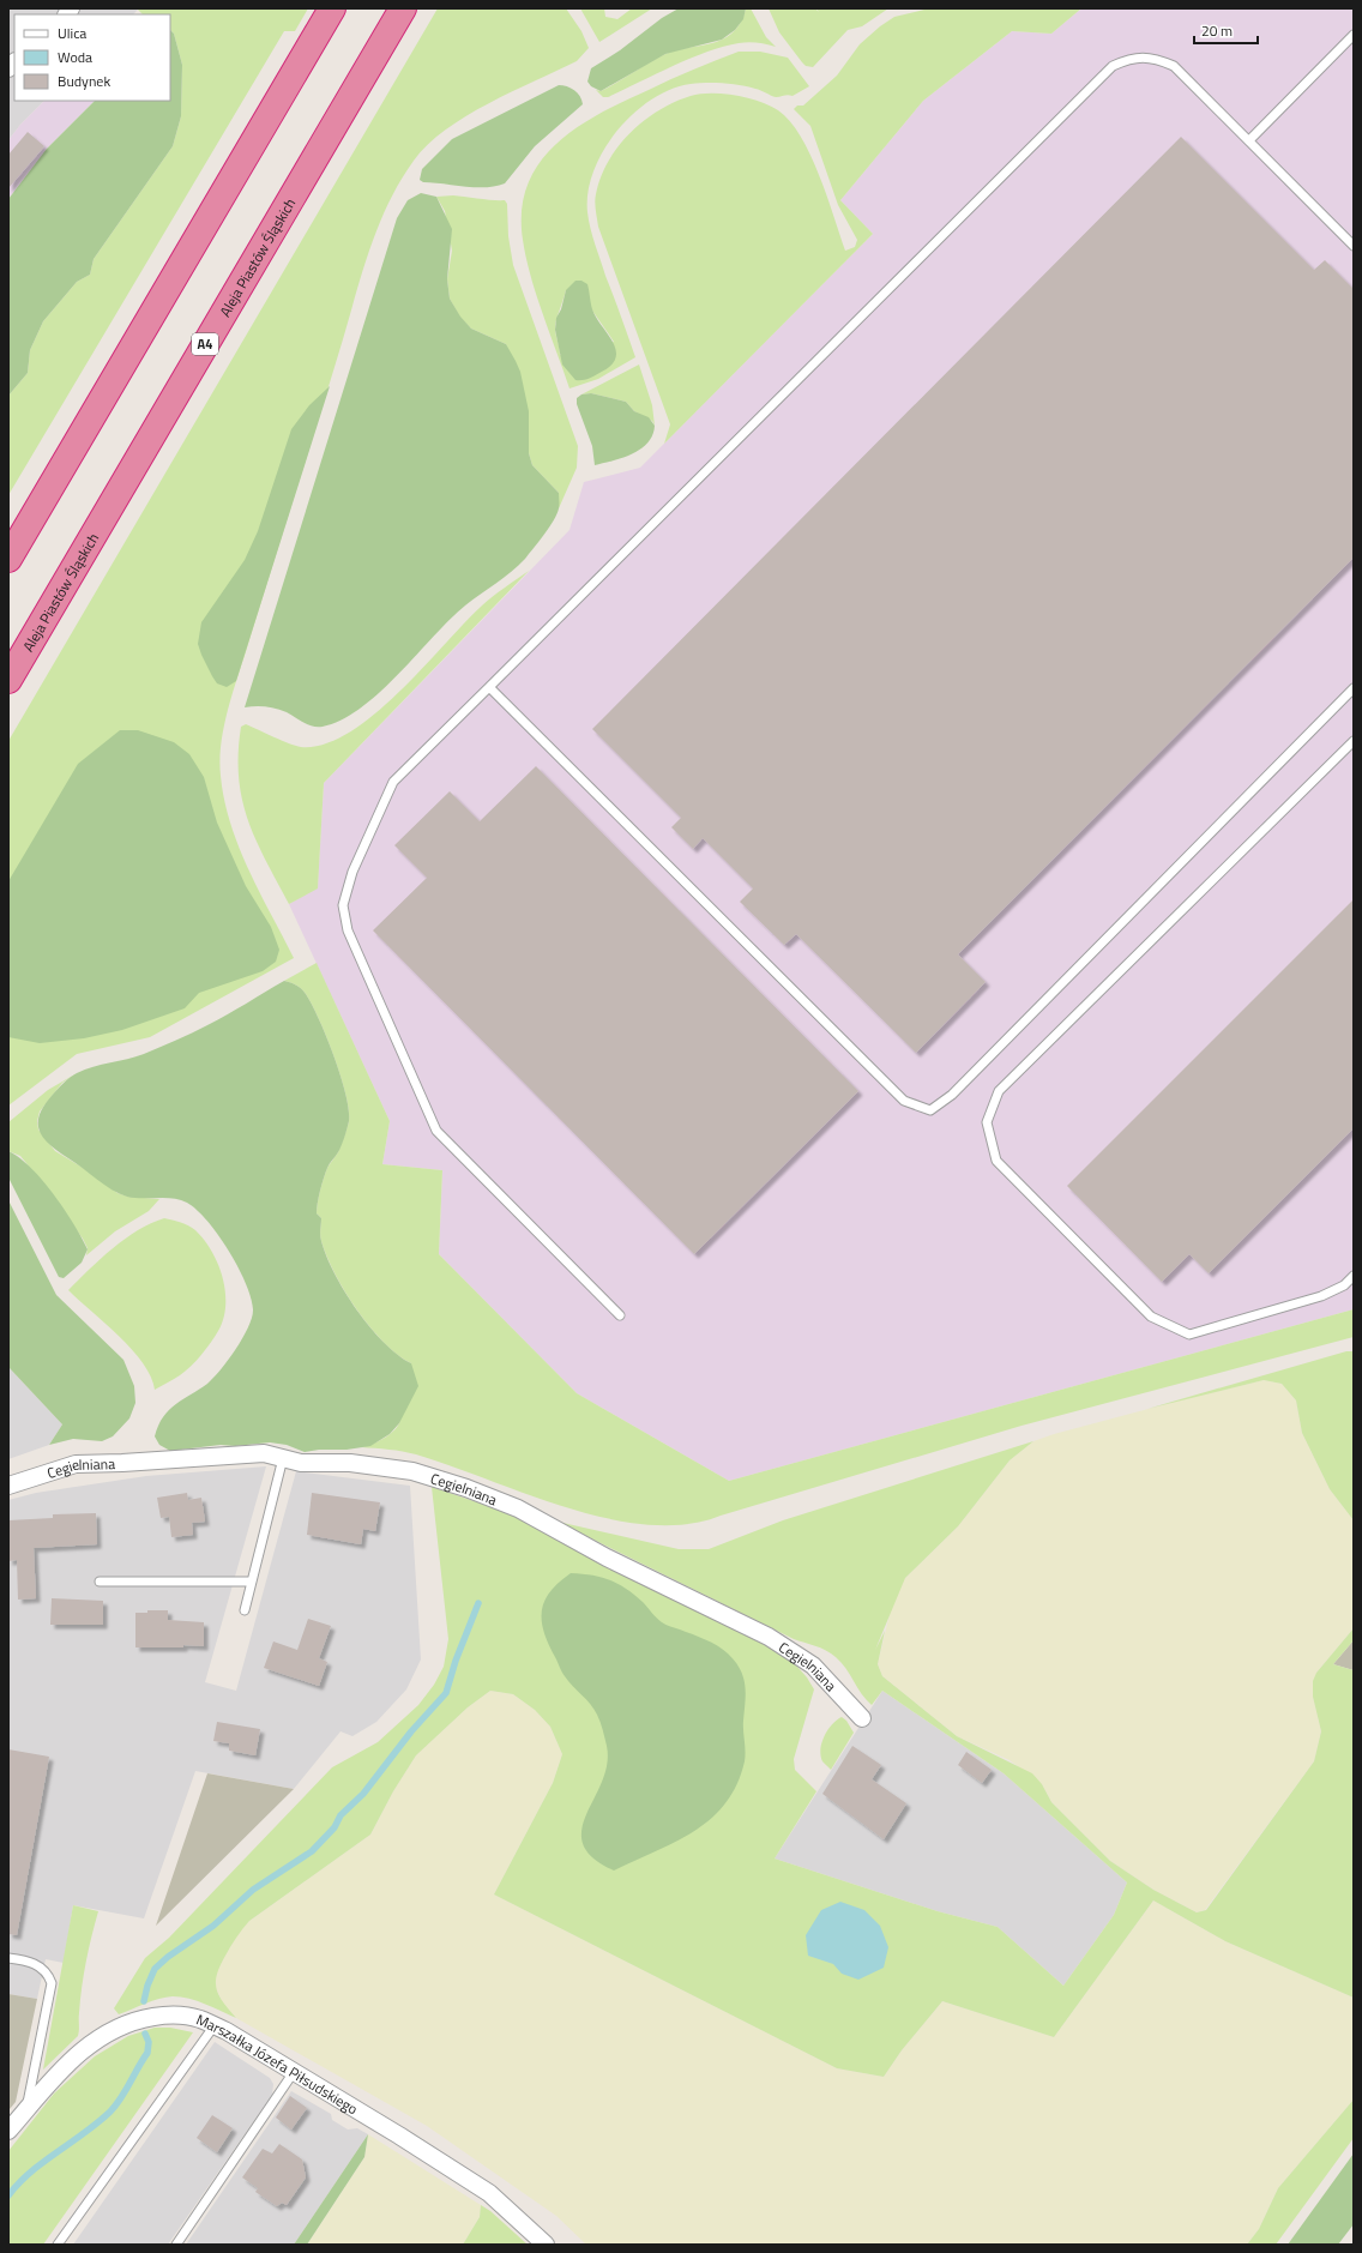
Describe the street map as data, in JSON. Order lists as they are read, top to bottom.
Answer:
{
  "streets": {
    "highway": ["Aleja Piastów Śląskich", "A4"],
    "street": ["Cegielniana", "Marszałka Józefa Piłsudskiego"]
  },
  "legend": ["Ulica", "Woda", "Budynek"],
  "scale_bar": "20 m"
}
